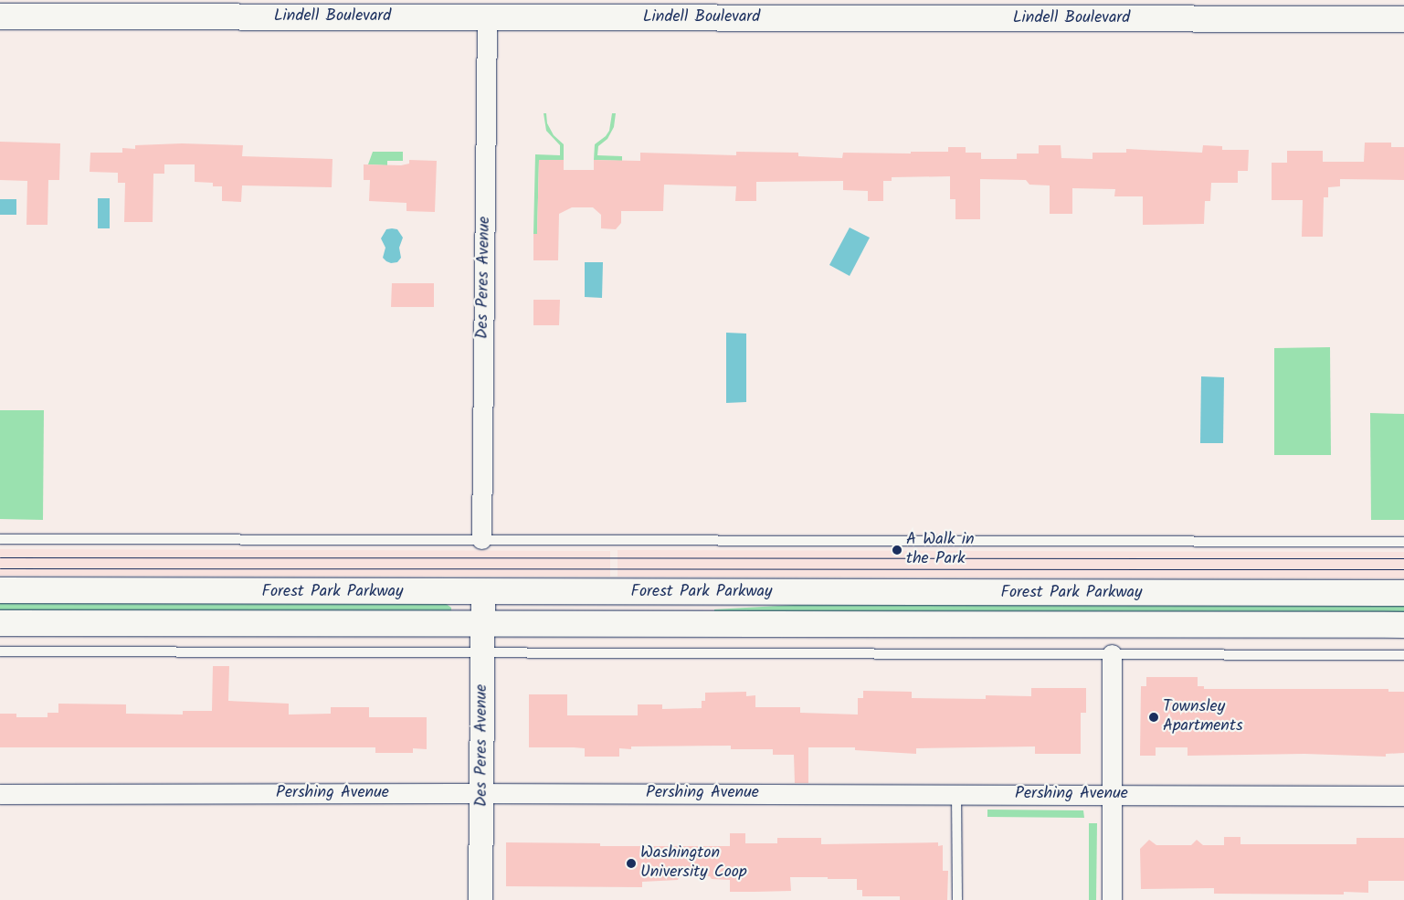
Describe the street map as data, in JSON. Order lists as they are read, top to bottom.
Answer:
{
  "streets": {
    "main road": ["Lindell Boulevard", "Forest Park Parkway"],
    "street": ["Des Peres Avenue", "Pershing Avenue"]
  },
  "crossings": [
    ["Lindell Boulevard", "Des Peres Avenue"],
    ["Des Peres Avenue", "Forest Park Parkway"],
    ["Des Peres Avenue", "Pershing Avenue"]
  ],
  "places": ["A Walk in the Park", "Townsley Apartments", "Washington University Coop"]
}
